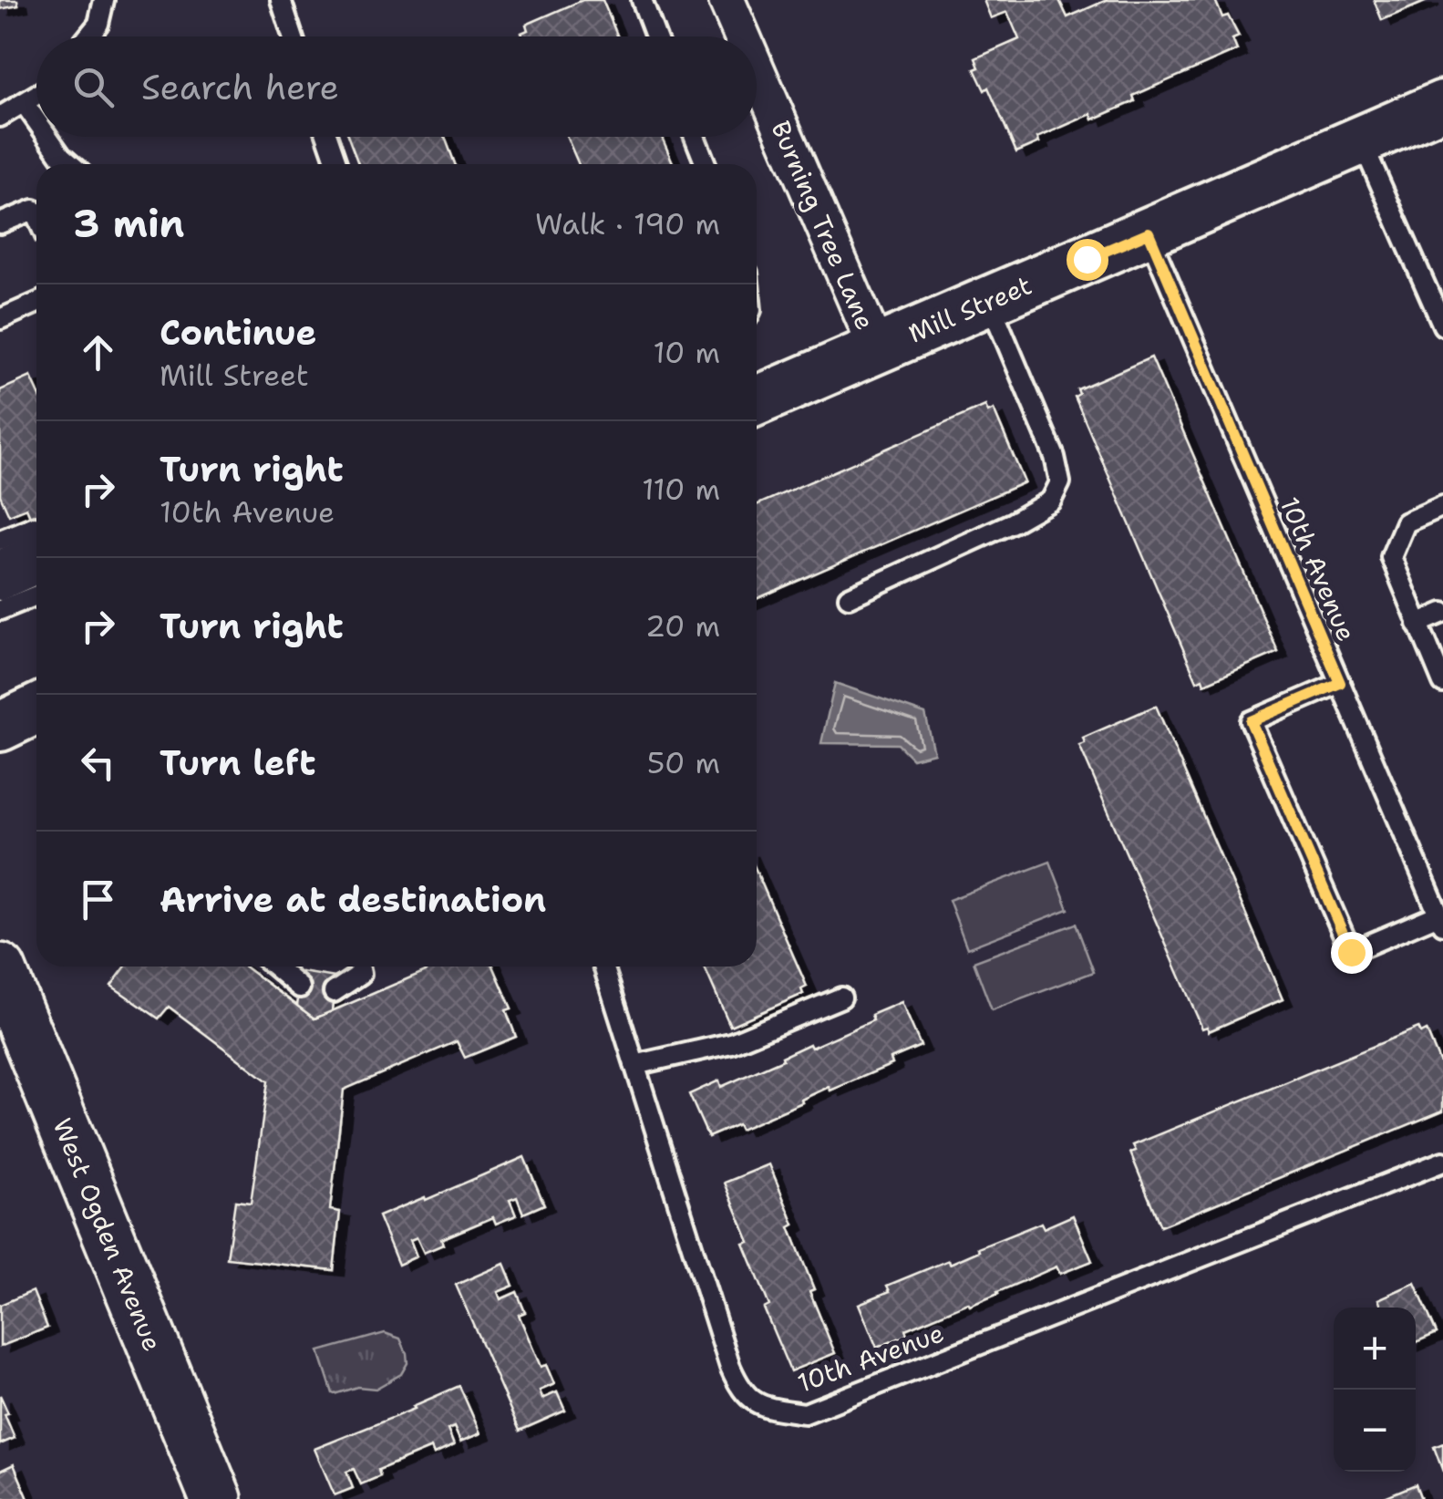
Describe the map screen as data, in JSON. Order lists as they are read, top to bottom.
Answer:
{
  "streets": {
    "main road": ["Mill Street", "West Ogden Avenue"],
    "street": ["Burning Tree Lane"],
    "lane": ["10th Avenue"]
  },
  "crossings": [
    ["Burning Tree Lane", "Mill Street"],
    ["Mill Street", "10th Avenue"]
  ],
  "page": {
    "search": "Search here",
    "heading": ["3 min", "Walk · 190 m"],
    "list": [
      ["Continue", "Mill Street", "10 m"],
      ["Turn right", "10th Avenue", "110 m"],
      ["Turn right", "20 m"],
      ["Turn left", "50 m"],
      "Arrive at destination"
    ],
    "map_buttons": ["+", "−"]
  }
}
